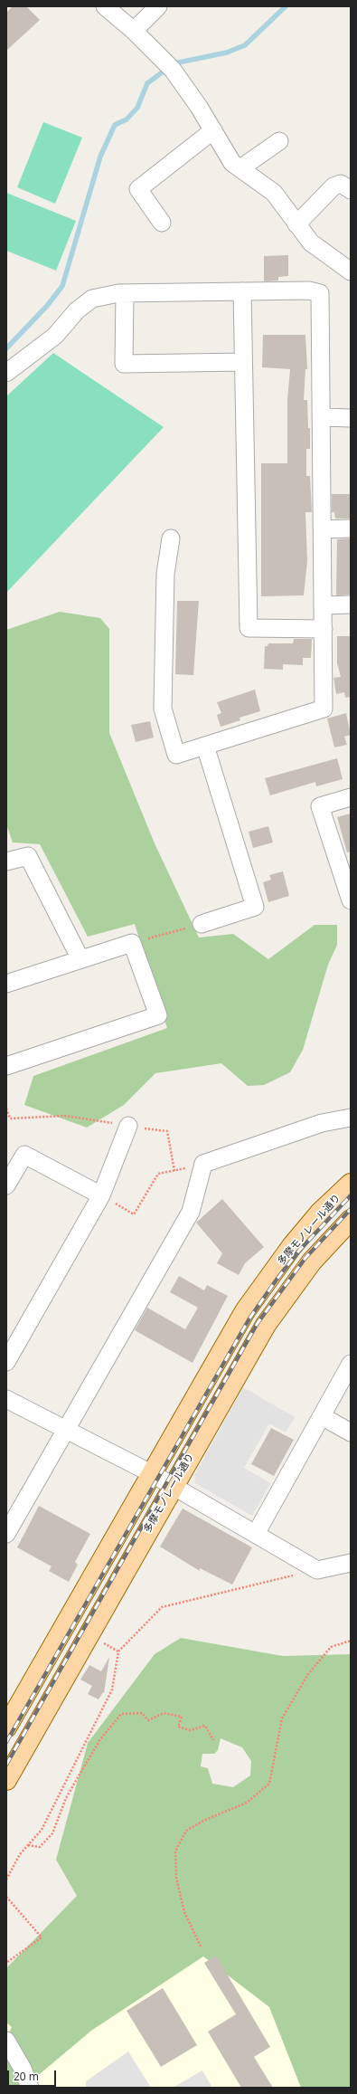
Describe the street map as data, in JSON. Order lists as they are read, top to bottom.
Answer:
{
  "streets": {
    "main road": ["多摩モノレール通り"]
  },
  "scale_bar": "20 m"
}
